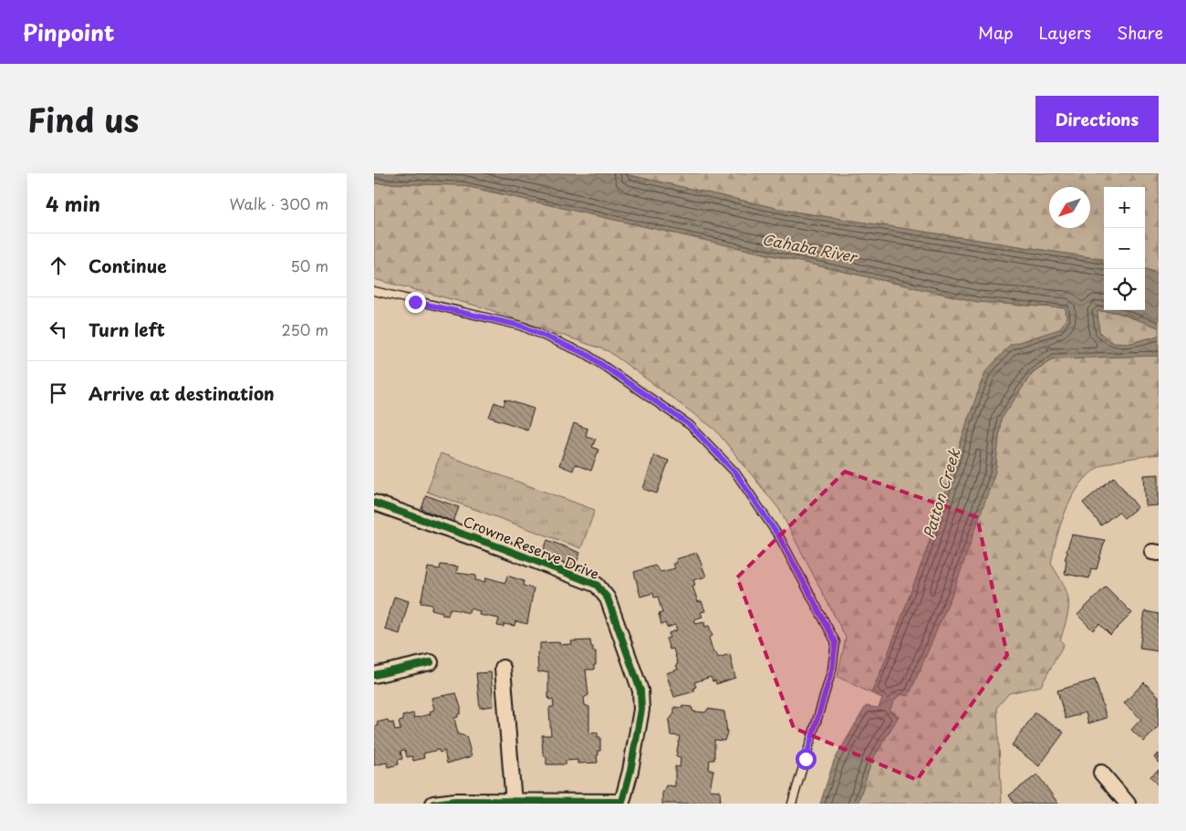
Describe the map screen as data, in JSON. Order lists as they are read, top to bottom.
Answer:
{
  "streets": {
    "street": ["Crowne Reserve Drive"]
  },
  "water": ["Cahaba River", "Patton Creek"],
  "north": "bottom left",
  "page": {
    "header": "Pinpoint",
    "nav": ["Map", "Layers", "Share"],
    "title": "Find us",
    "buttons": "Directions",
    "heading": ["4 min", "Walk · 300 m"],
    "map_buttons": ["+", "−"],
    "list": [
      ["Continue", "50 m"],
      ["Turn left", "250 m"],
      "Arrive at destination"
    ]
  }
}
